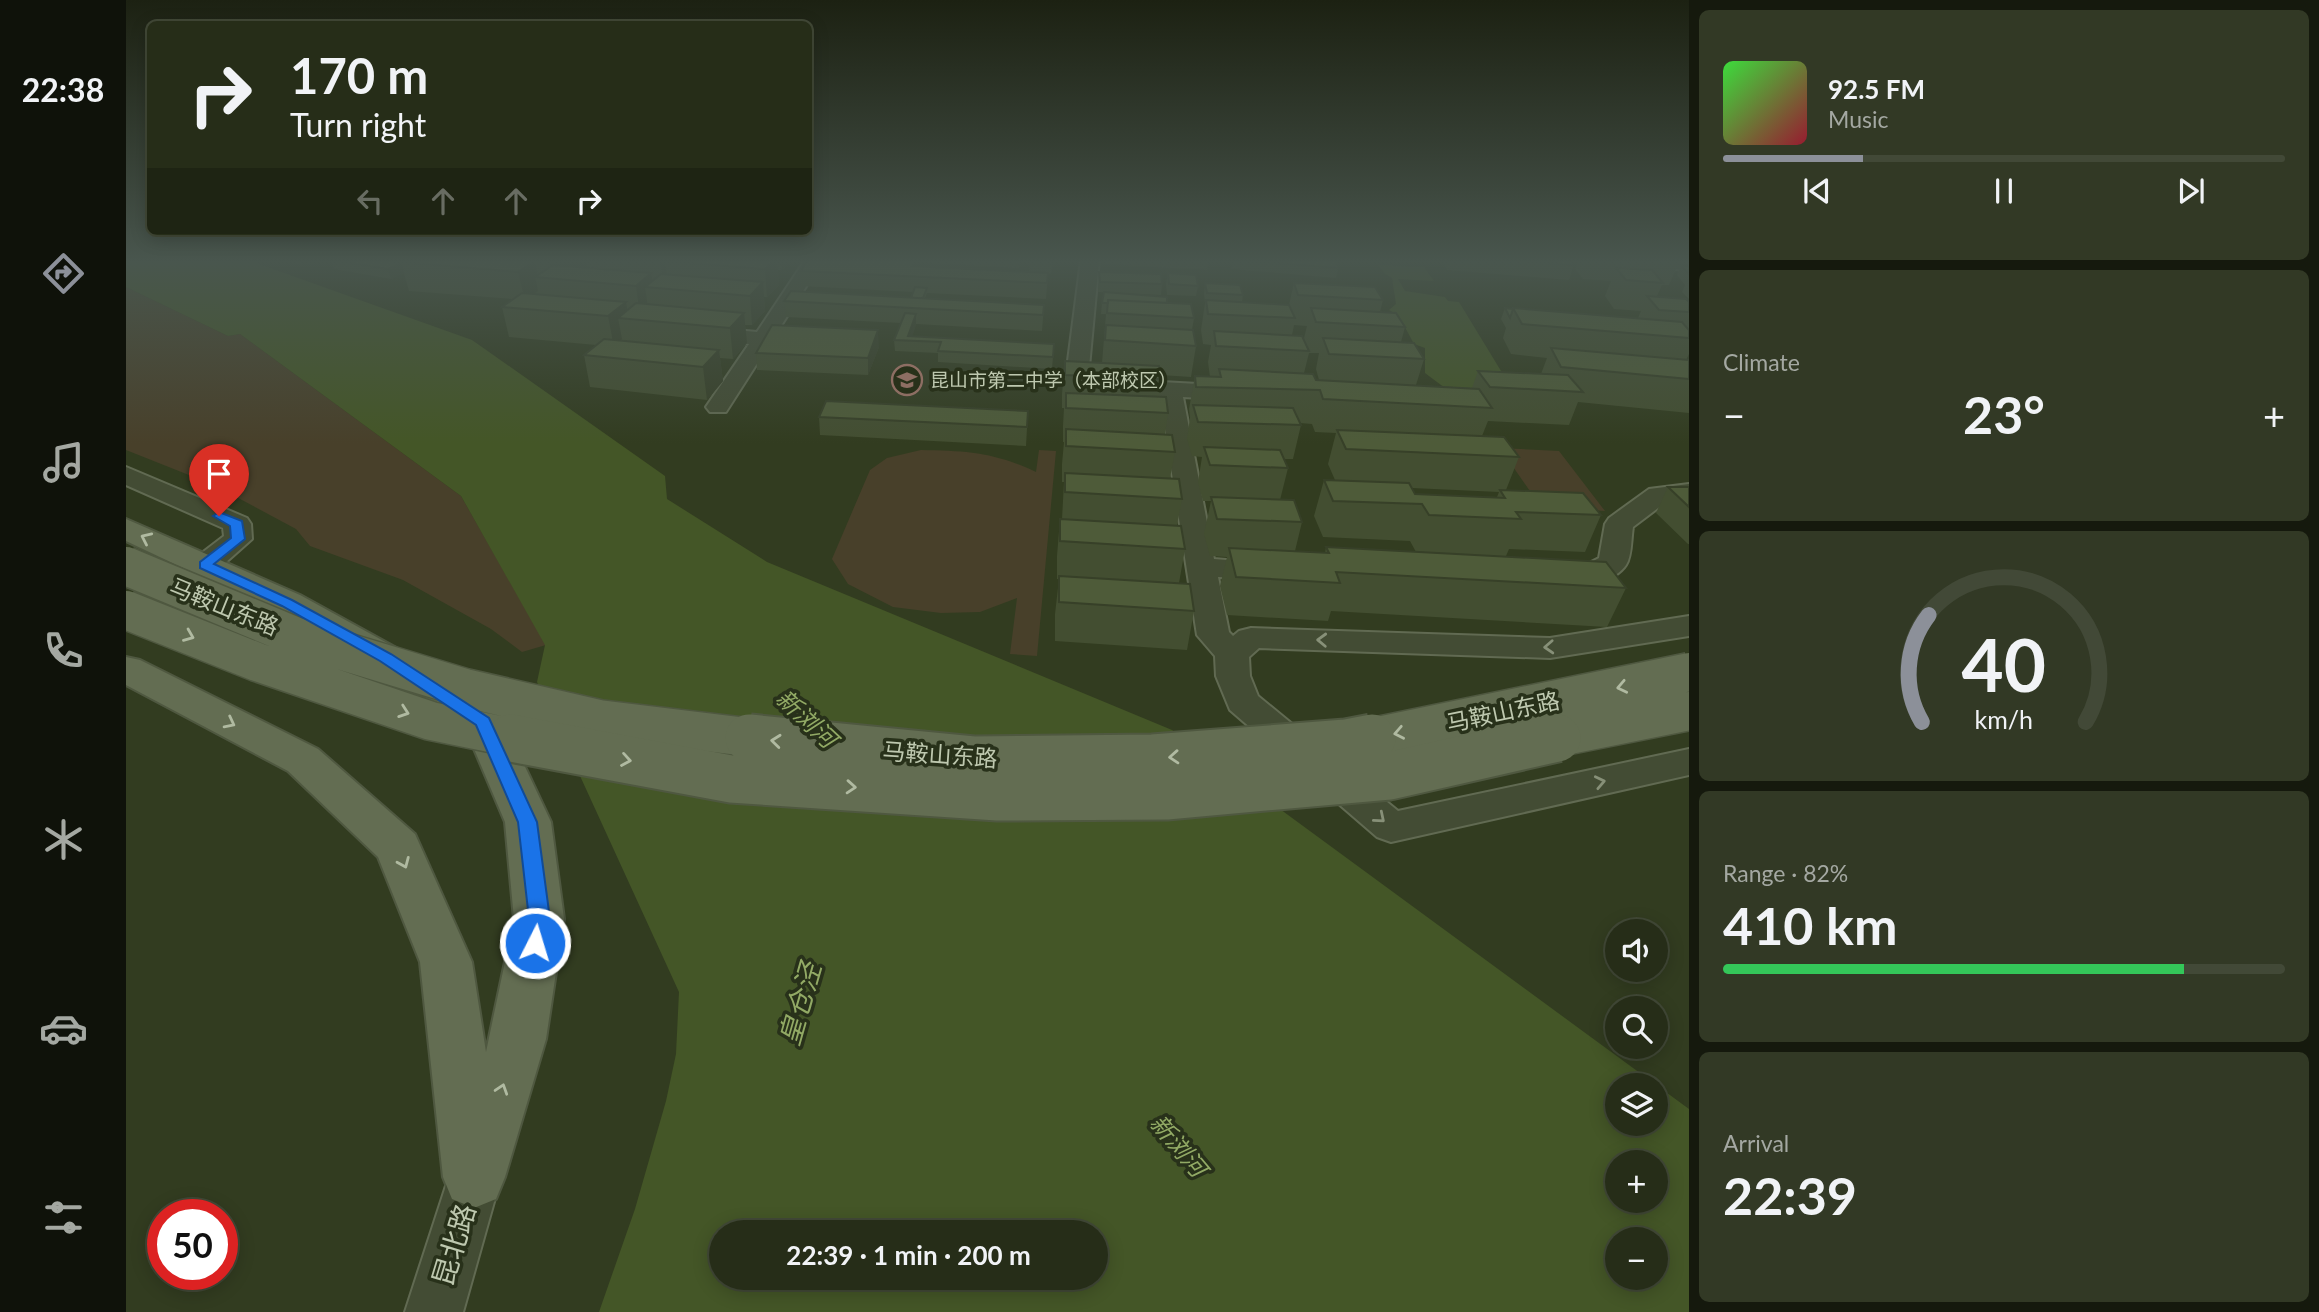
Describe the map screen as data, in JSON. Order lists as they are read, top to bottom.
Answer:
{
  "streets": {
    "main road": ["马鞍山东路"],
    "street": ["昆北路"]
  },
  "water": ["新浏河", "皇仓泾"],
  "places": {
    "school or university": ["昆山市第二中学（本部校区）"]
  },
  "page": {
    "tabs": "22:38",
    "turn": ["170 m", "Turn right"],
    "song": ["92.5 FM", "Music"],
    "tile": [
      "Climate",
      ["Range · 82%", "410 km"],
      ["Arrival", "22:39"]
    ],
    "heat": ["−", "23°", "+"],
    "map_buttons": ["+", "−"],
    "limit": "50",
    "trip": "22:39 · 1 min · 200 m",
    "gauge": ["40", "km/h"]
  }
}
